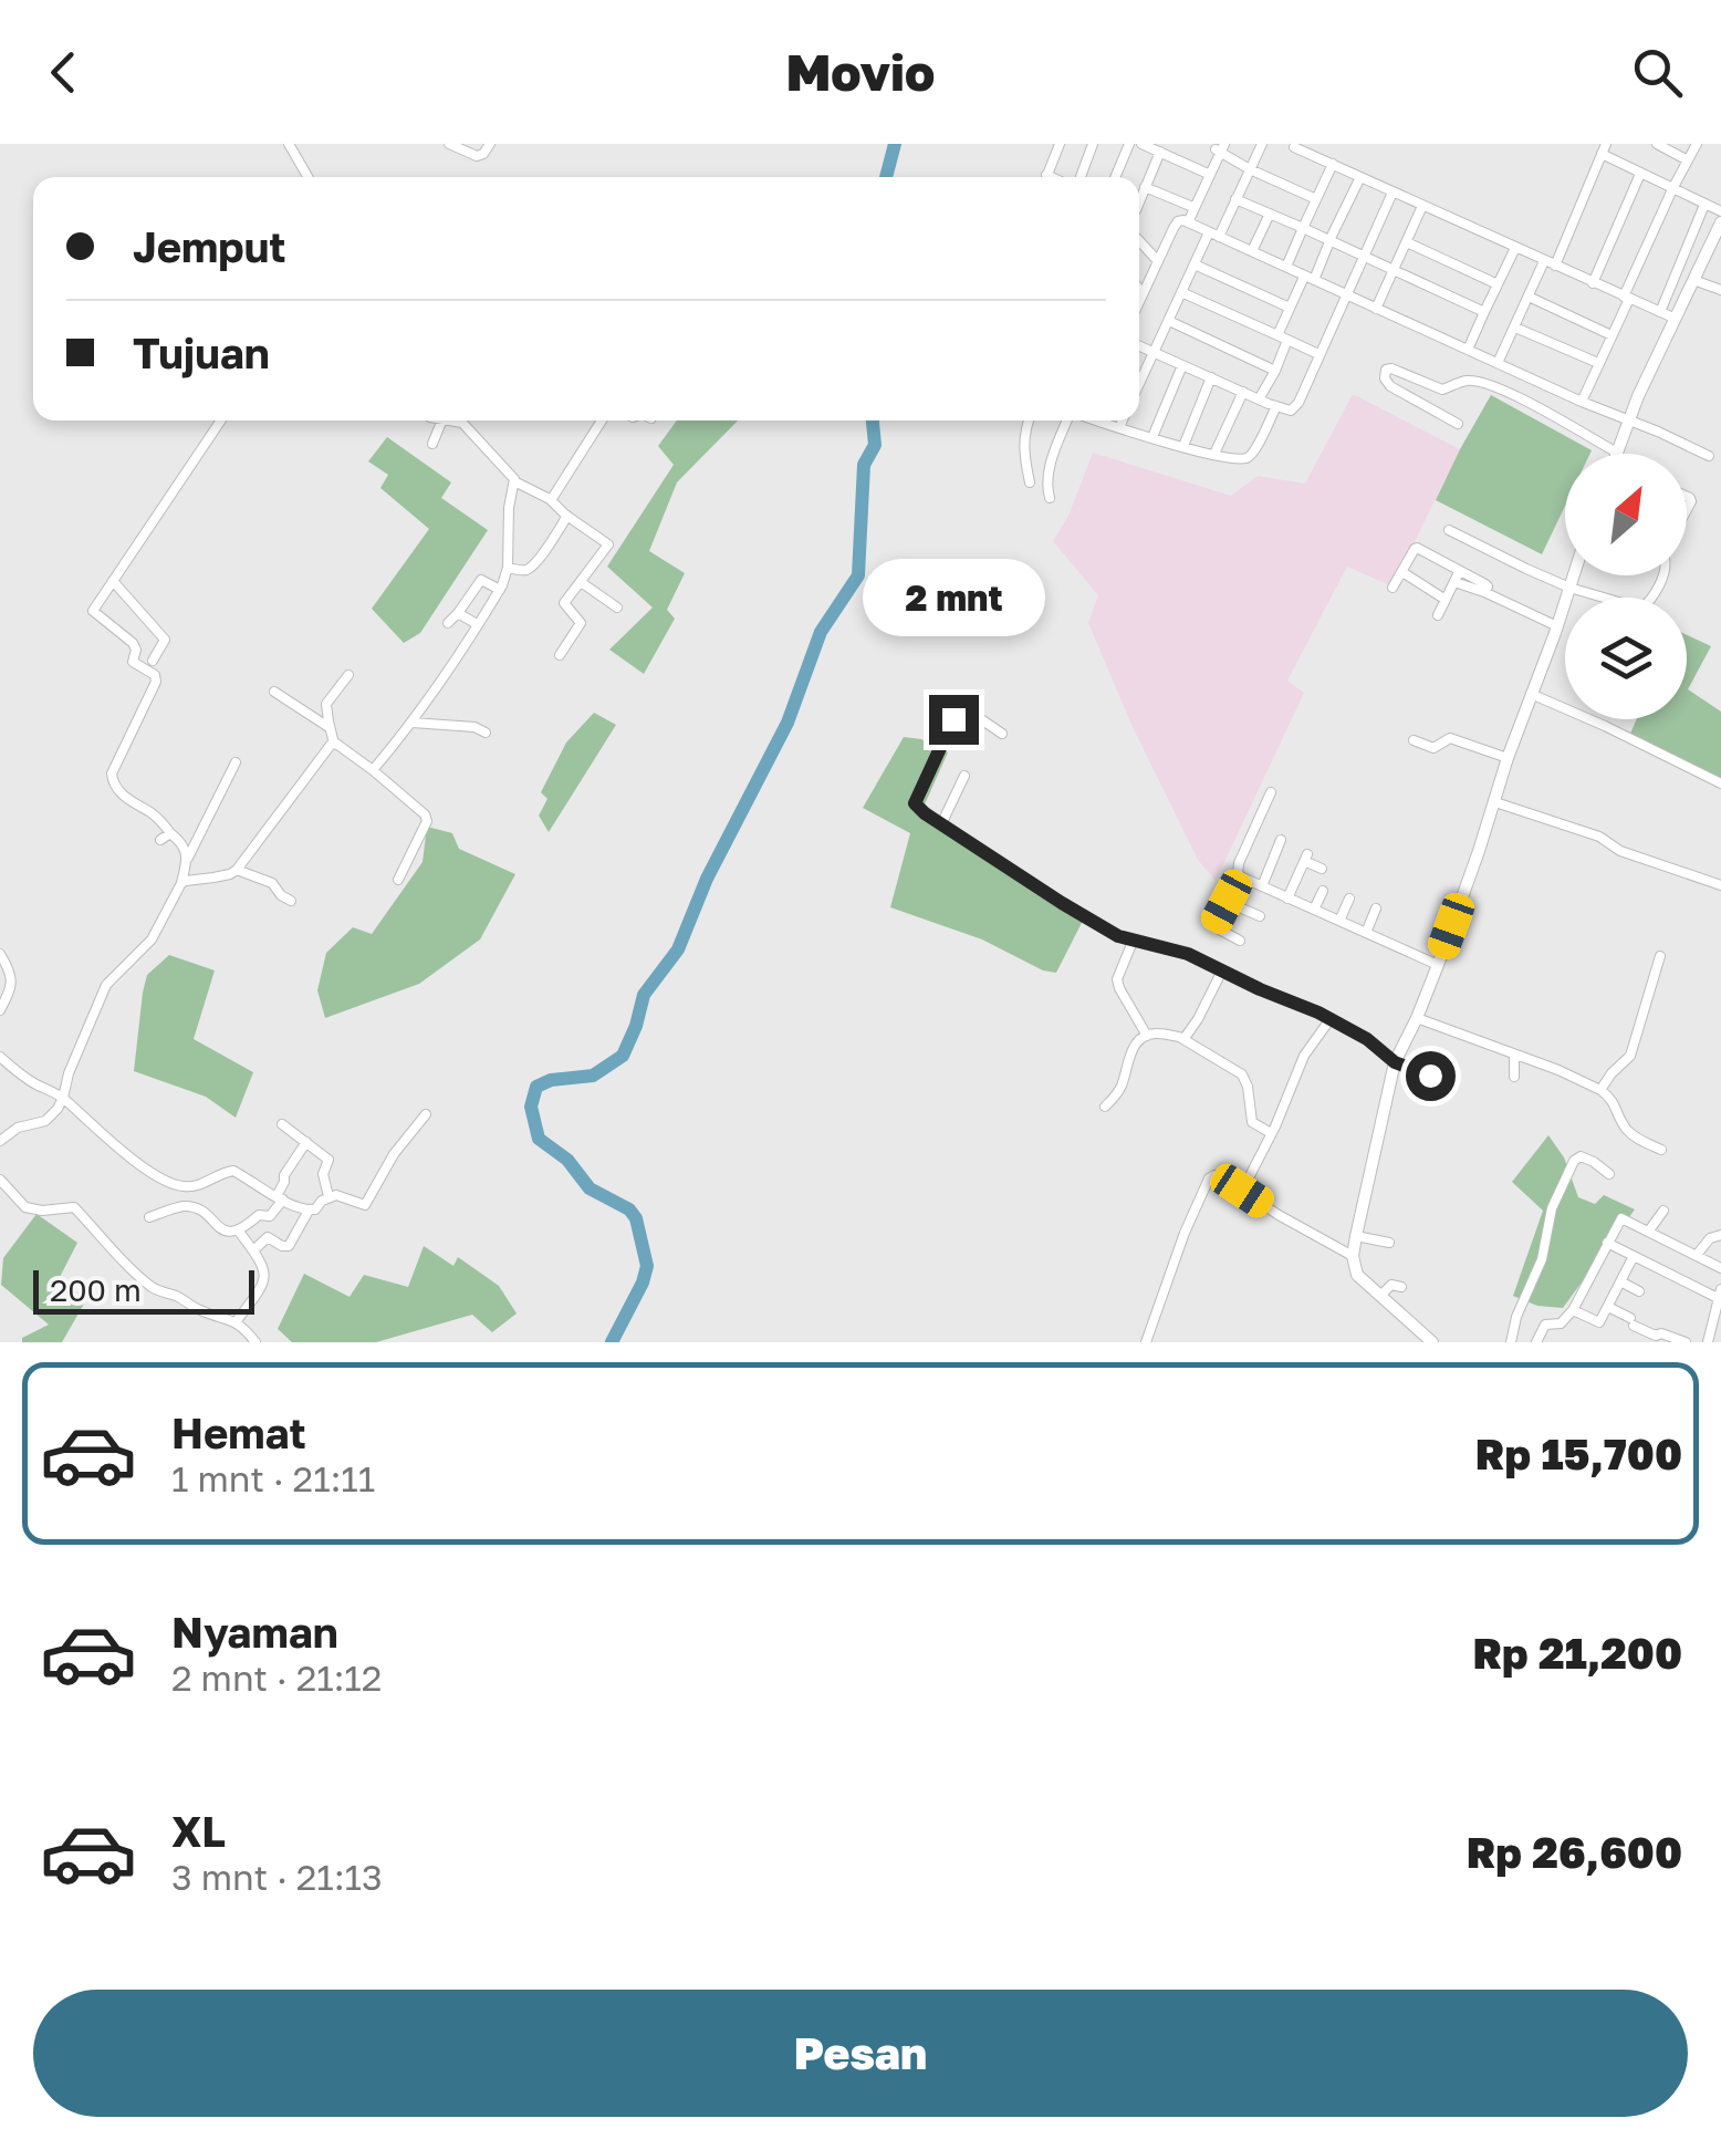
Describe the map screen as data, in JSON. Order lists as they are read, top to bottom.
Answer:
{
  "scale_bar": "200 m",
  "north": "top right",
  "page": {
    "header": "Movio",
    "banner": ["Jemput", "Tujuan"],
    "bubble": "2 mnt",
    "scale": "200 m",
    "list": [
      {
        "name": "Hemat",
        "note": "1 mnt · 21:11",
        "value": "Rp 15,700"
      },
      {
        "name": "Nyaman",
        "note": "2 mnt · 21:12",
        "value": "Rp 21,200"
      },
      {
        "name": "XL",
        "note": "3 mnt · 21:13",
        "value": "Rp 26,600"
      }
    ],
    "buttons": "Pesan"
  }
}
